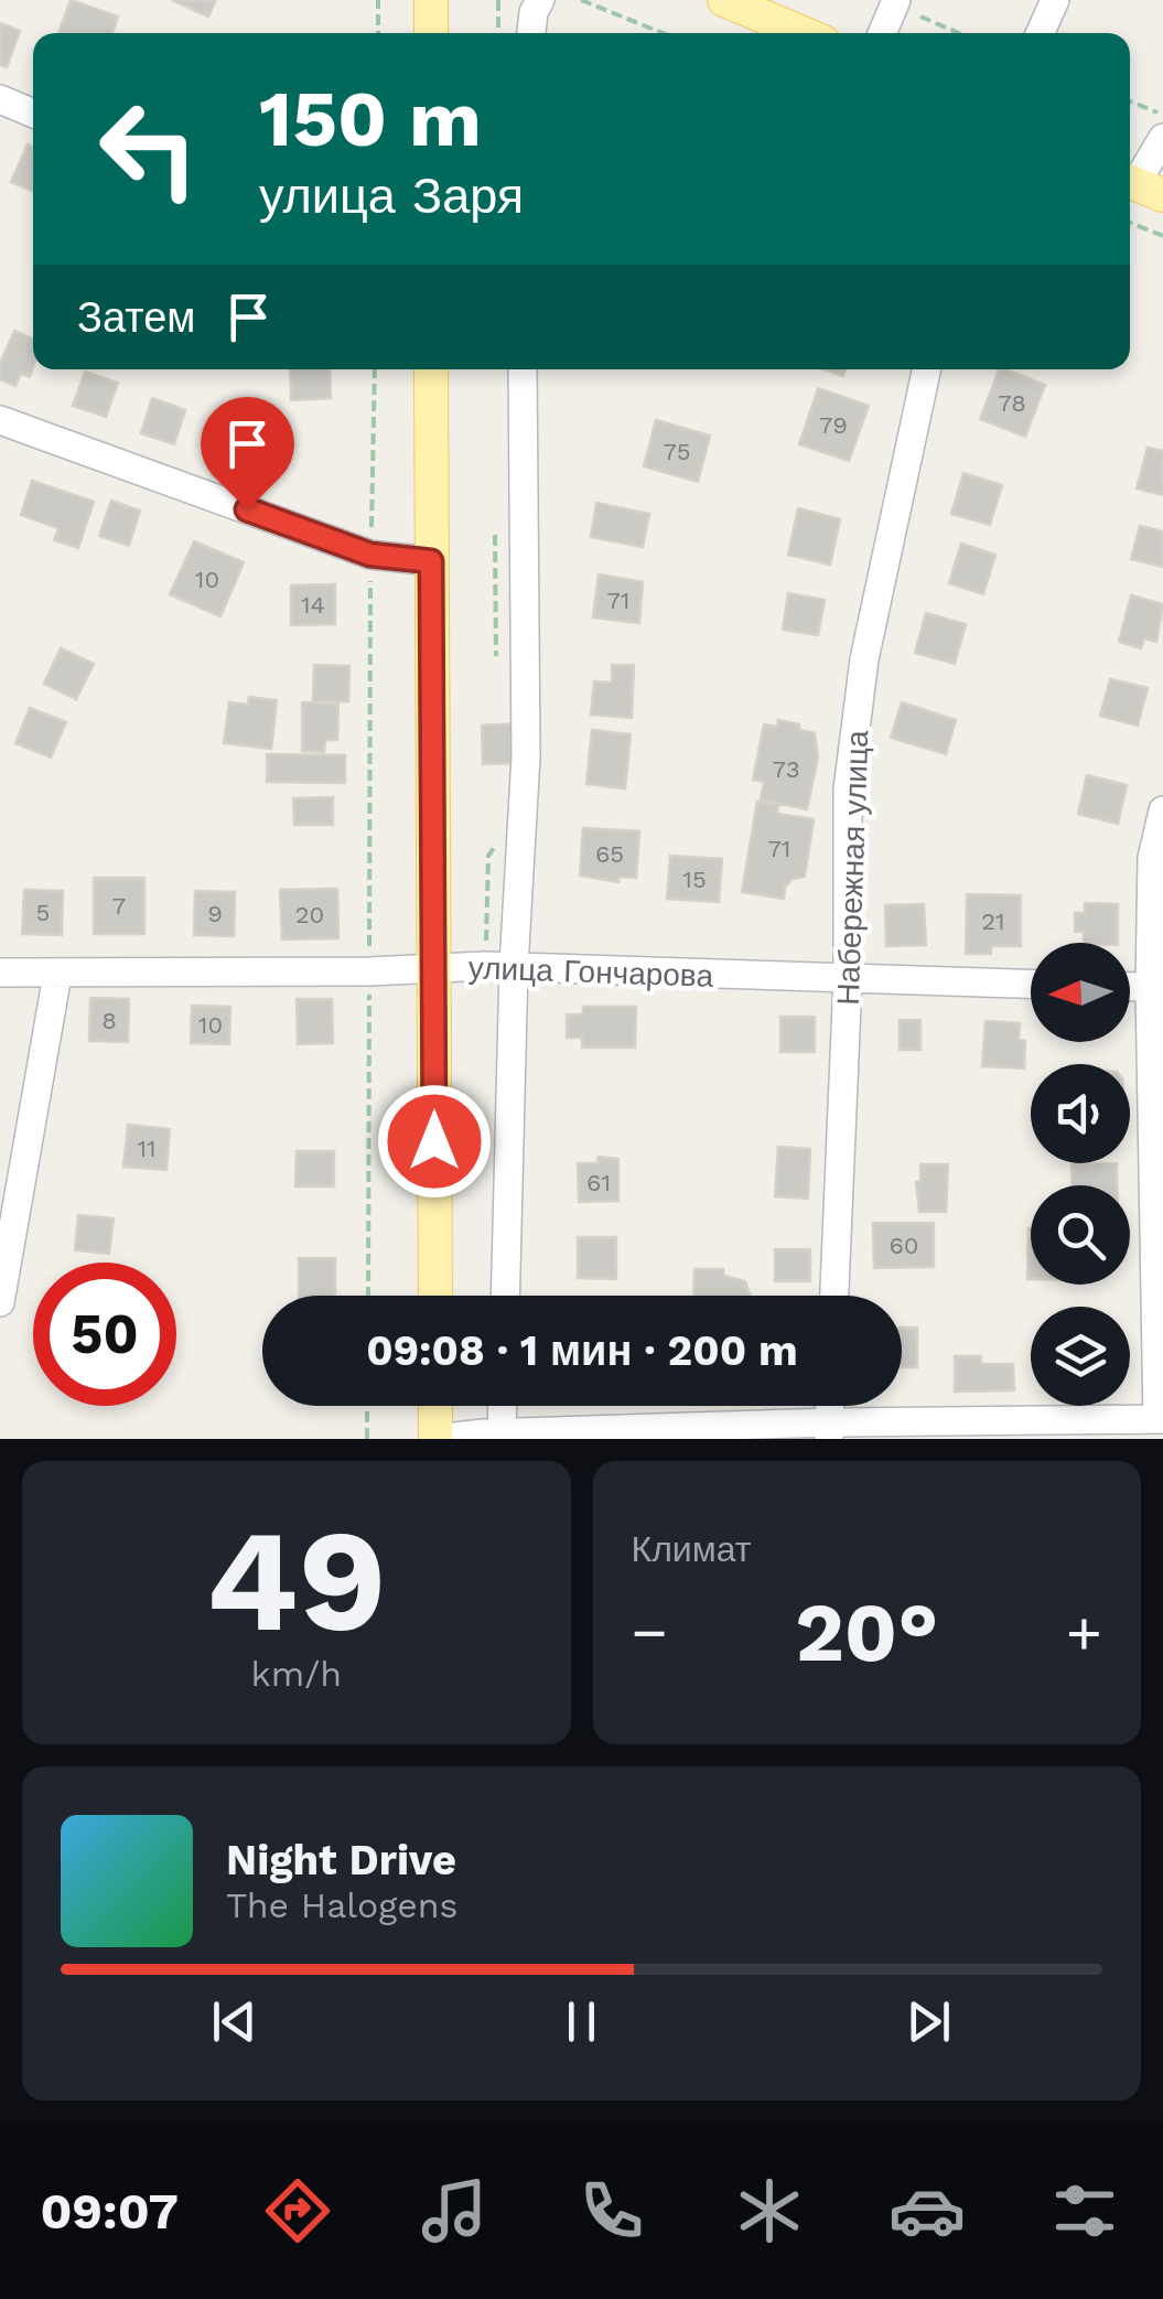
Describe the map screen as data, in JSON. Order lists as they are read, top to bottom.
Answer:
{
  "streets": {
    "street": ["Набережная улица", "улица Гончарова"]
  },
  "crossings": [
    ["Набережная улица", "улица Гончарова"]
  ],
  "house_numbers": [
    "78",
    "79",
    "75",
    "10",
    "71",
    "14",
    "73",
    "71",
    "65",
    "15",
    "7",
    "5",
    "9",
    "20",
    "21",
    "8",
    "10",
    "11",
    "61",
    "60"
  ],
  "north": "left",
  "page": {
    "turn": ["150 m", "улица Заря"],
    "then": "Затем",
    "limit": "50",
    "trip": "09:08 · 1 мин · 200 m",
    "tile": [
      ["49", "km/h"],
      "Климат"
    ],
    "heat": ["−", "20°", "+"],
    "song": ["Night Drive", "The Halogens"],
    "tabs": "09:07"
  }
}
